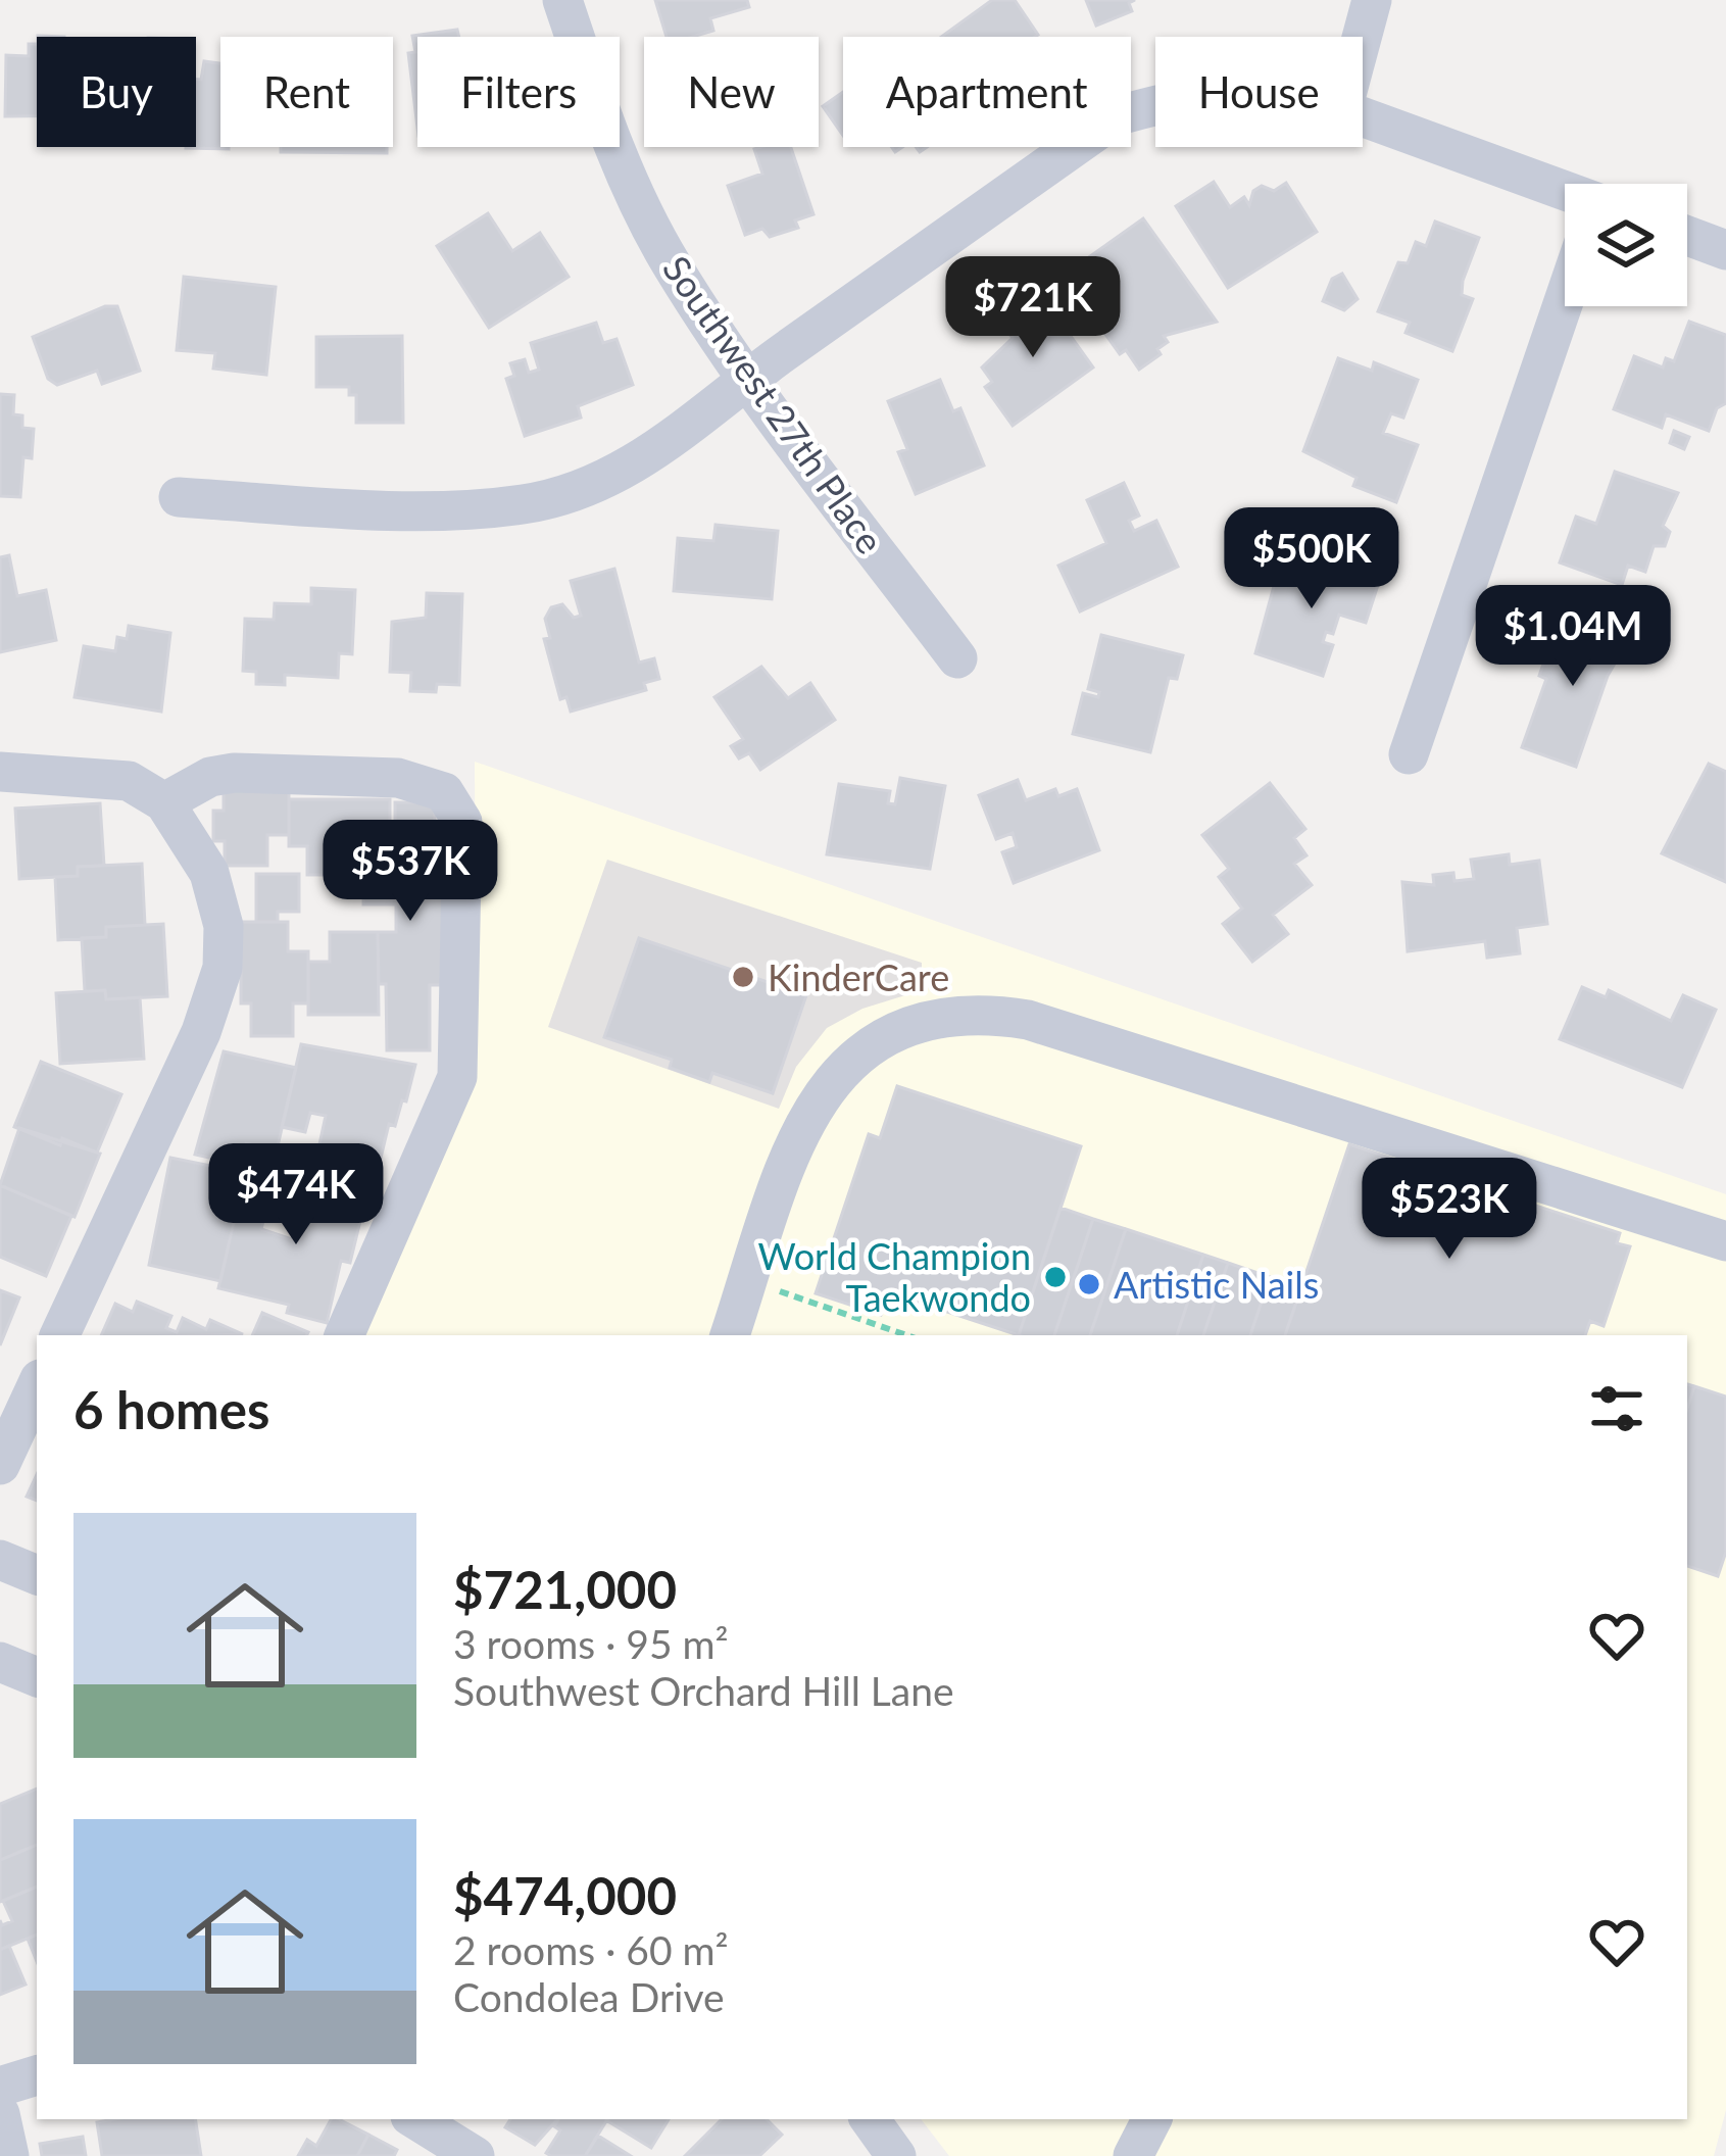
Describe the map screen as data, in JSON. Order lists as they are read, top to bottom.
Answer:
{
  "streets": {
    "street": ["Southwest 27th Place"]
  },
  "places": ["KinderCare", "World Champion Taekwondo", "Artistic Nails"],
  "page": {
    "chip": [
      "Buy",
      "Rent",
      "Filters",
      "New",
      "Apartment",
      "House"
    ],
    "price": [
      "$721K",
      "$500K",
      "$1.04M",
      "$537K",
      "$474K",
      "$523K"
    ],
    "heading": "6 homes",
    "list": [
      {
        "name": "$721,000",
        "note": "3 rooms · 95 m² · Southwest Orchard Hill Lane"
      },
      {
        "name": "$474,000",
        "note": "2 rooms · 60 m² · Condolea Drive"
      }
    ]
  }
}
